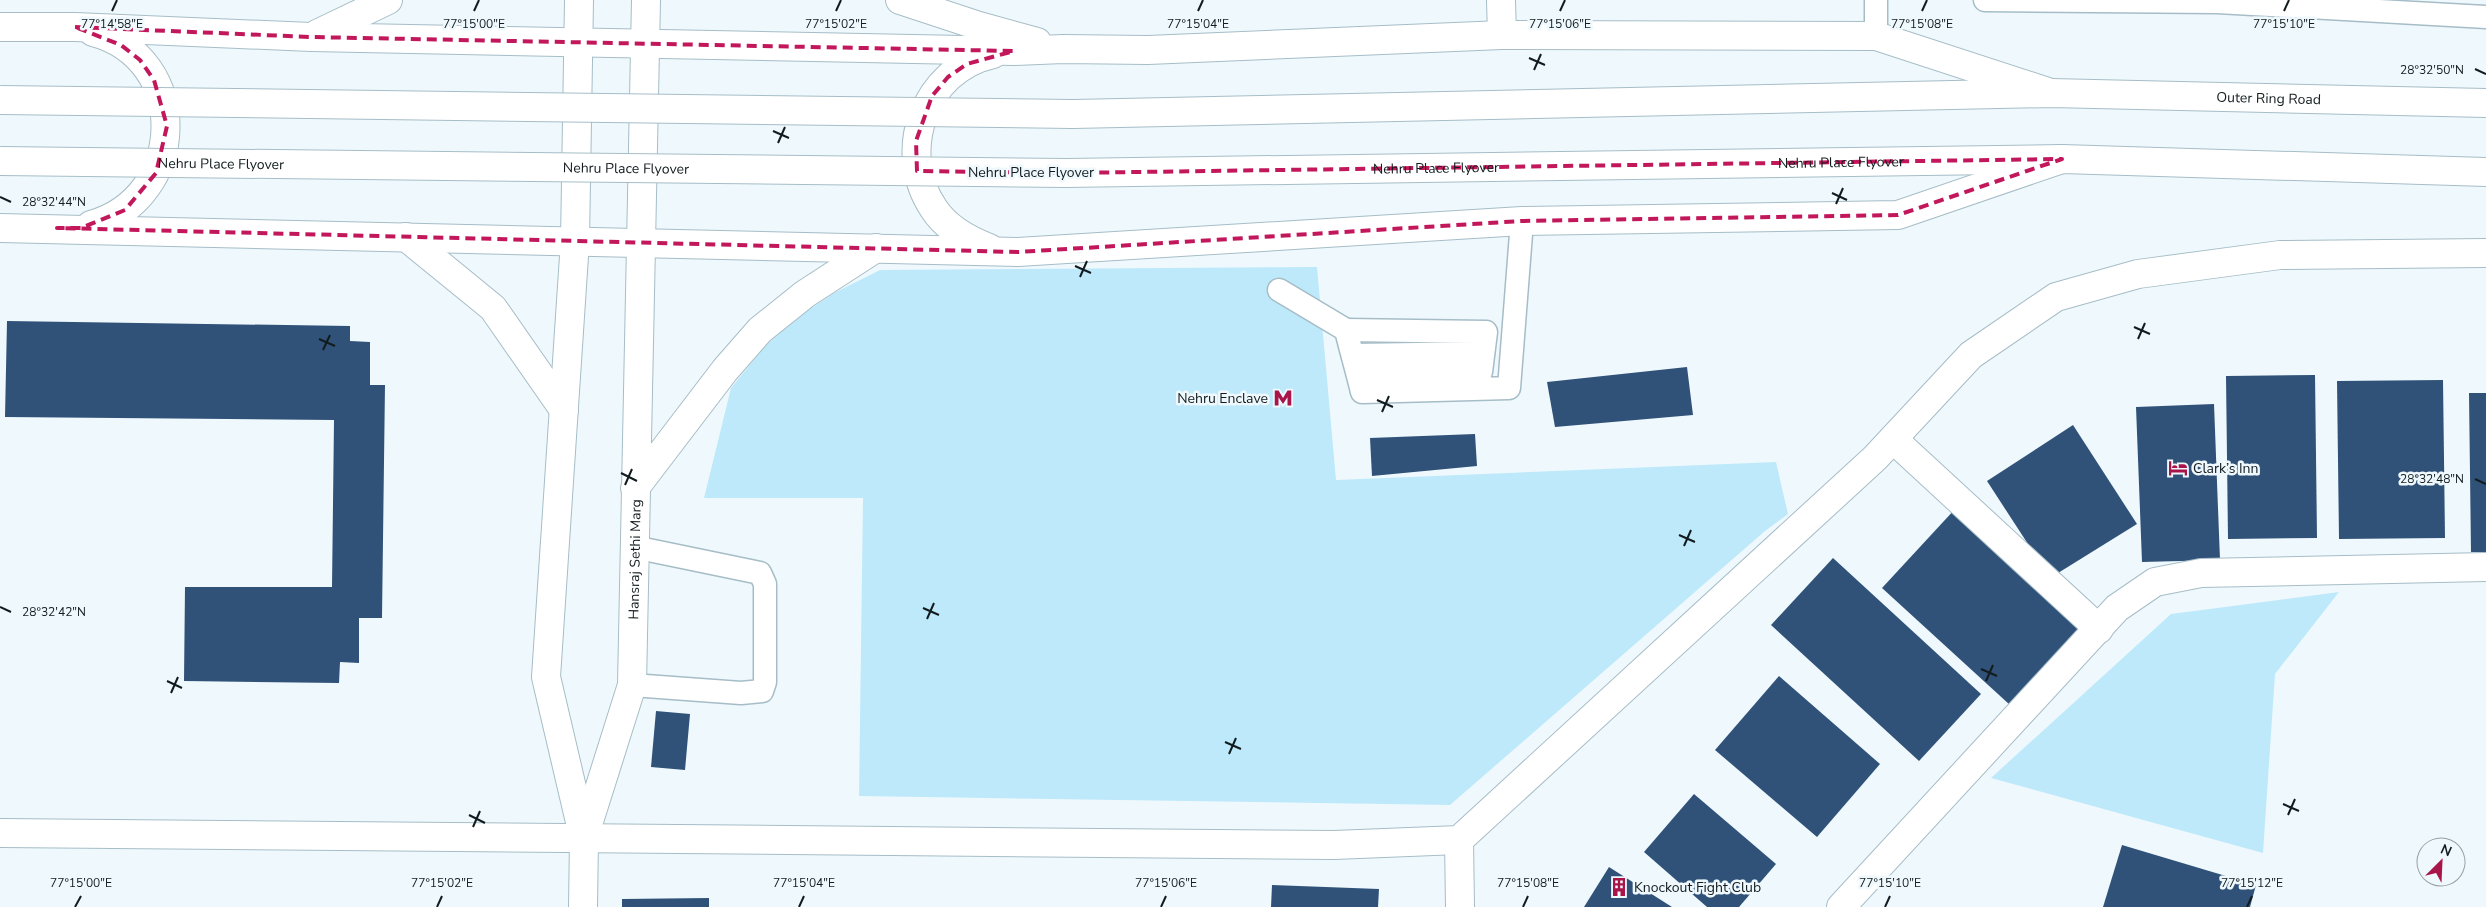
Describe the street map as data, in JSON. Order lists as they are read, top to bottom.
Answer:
{
  "streets": {
    "main road": ["Outer Ring Road", "Nehru Place Flyover", "Hansraj Sethi Marg"]
  },
  "places": {
    "metro station": ["Nehru Enclave"],
    "hotel": ["Clark’s Inn"],
    "building": ["Knockout Fight Club"]
  },
  "north": "top right",
  "coordinates": [
    "77°14'58\"E",
    "77°15'08\"E",
    "77°15'00\"E",
    "77°15'02\"E",
    "77°15'04\"E",
    "77°15'06\"E",
    "77°15'10\"E",
    "28°32'50\"N",
    "28°32'44\"N",
    "28°32'48\"N",
    "28°32'42\"N",
    "77°15'12\"E"
  ]
}
